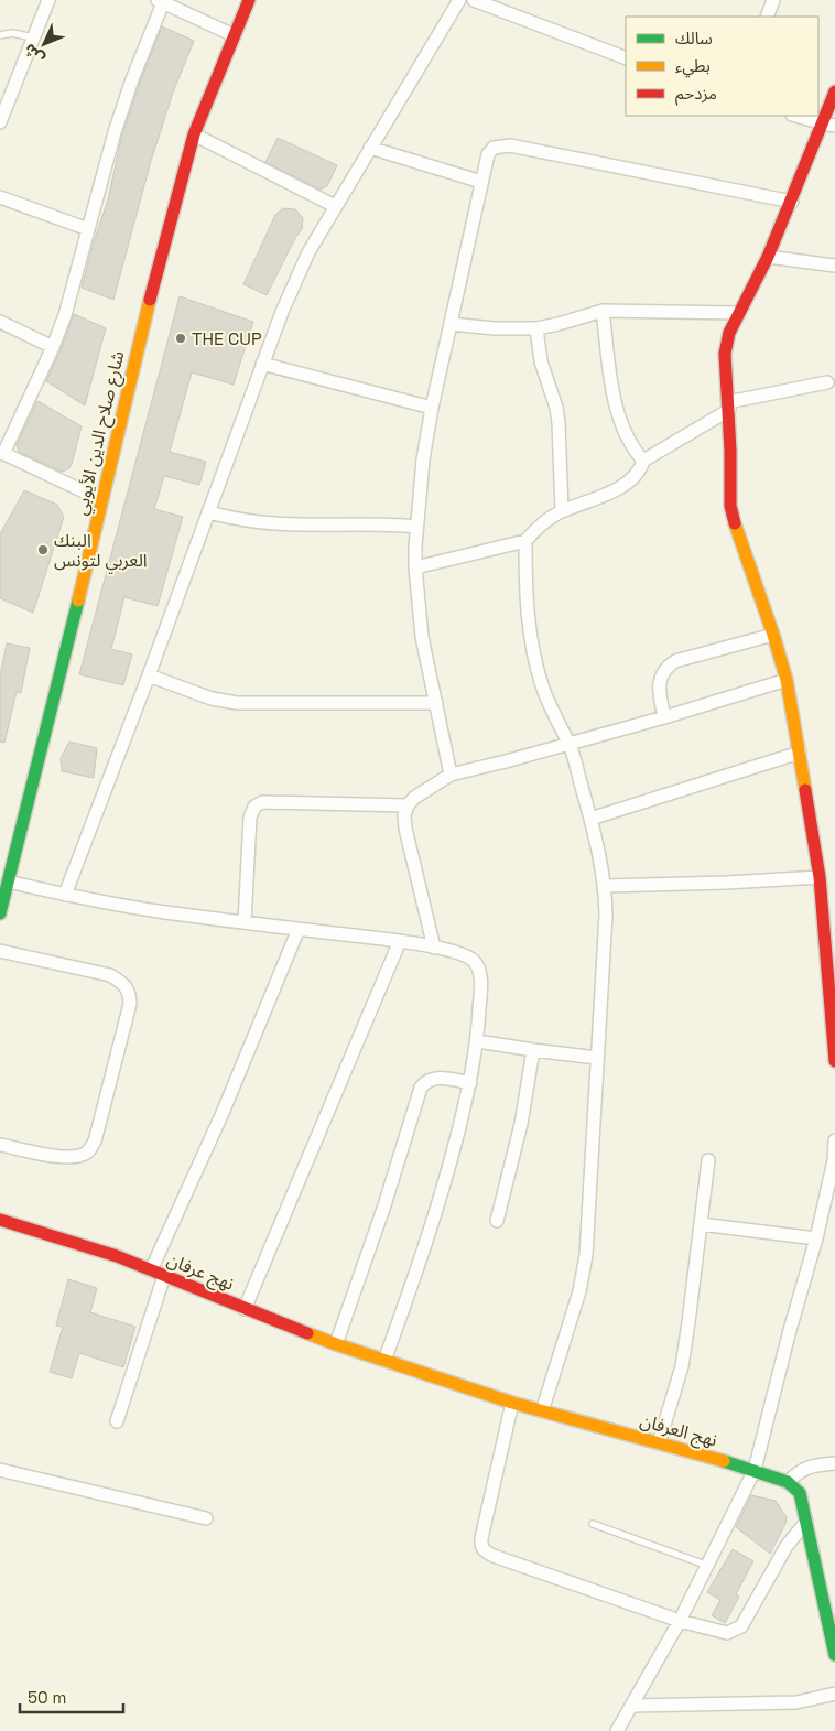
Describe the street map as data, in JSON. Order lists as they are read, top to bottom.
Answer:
{
  "streets": {
    "street": ["شارع صلاح الدين الأيوبي", "نهج عرفان", "نهج العرفان"]
  },
  "crossings": [
    ["نهج عرفان", "نهج العرفان"]
  ],
  "places": ["THE CUP", "البنك العربي لتونس"],
  "legend": ["سالك", "بطيء", "مزدحم"],
  "scale_bar": "50 m",
  "north": "bottom left"
}
